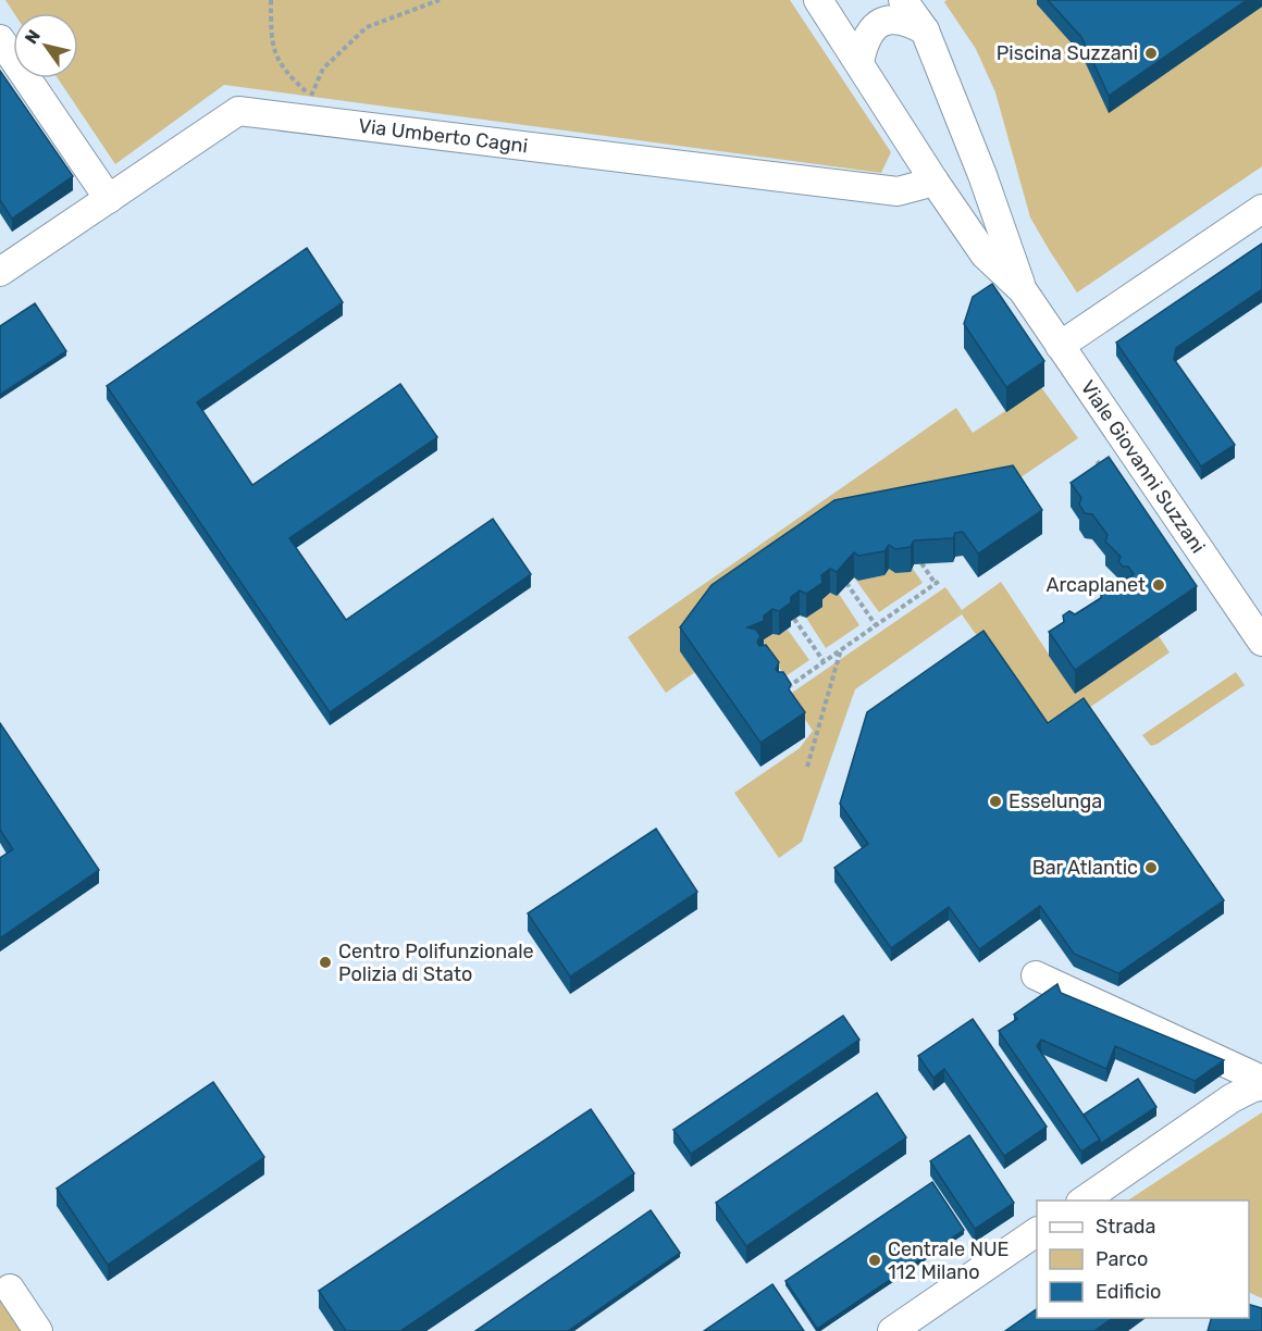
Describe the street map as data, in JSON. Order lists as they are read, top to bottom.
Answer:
{
  "streets": {
    "street": ["Via Umberto Cagni", "Viale Giovanni Suzzani"]
  },
  "crossings": [
    ["Via Umberto Cagni", "Viale Giovanni Suzzani"]
  ],
  "places": [
    "Piscina Suzzani",
    "Arcaplanet",
    "Esselunga",
    "Bar Atlantic",
    "Centro Polifunzionale Polizia di Stato",
    "Centrale NUE 112 Milano"
  ],
  "legend": ["Strada", "Parco", "Edificio"],
  "north": "top left"
}
